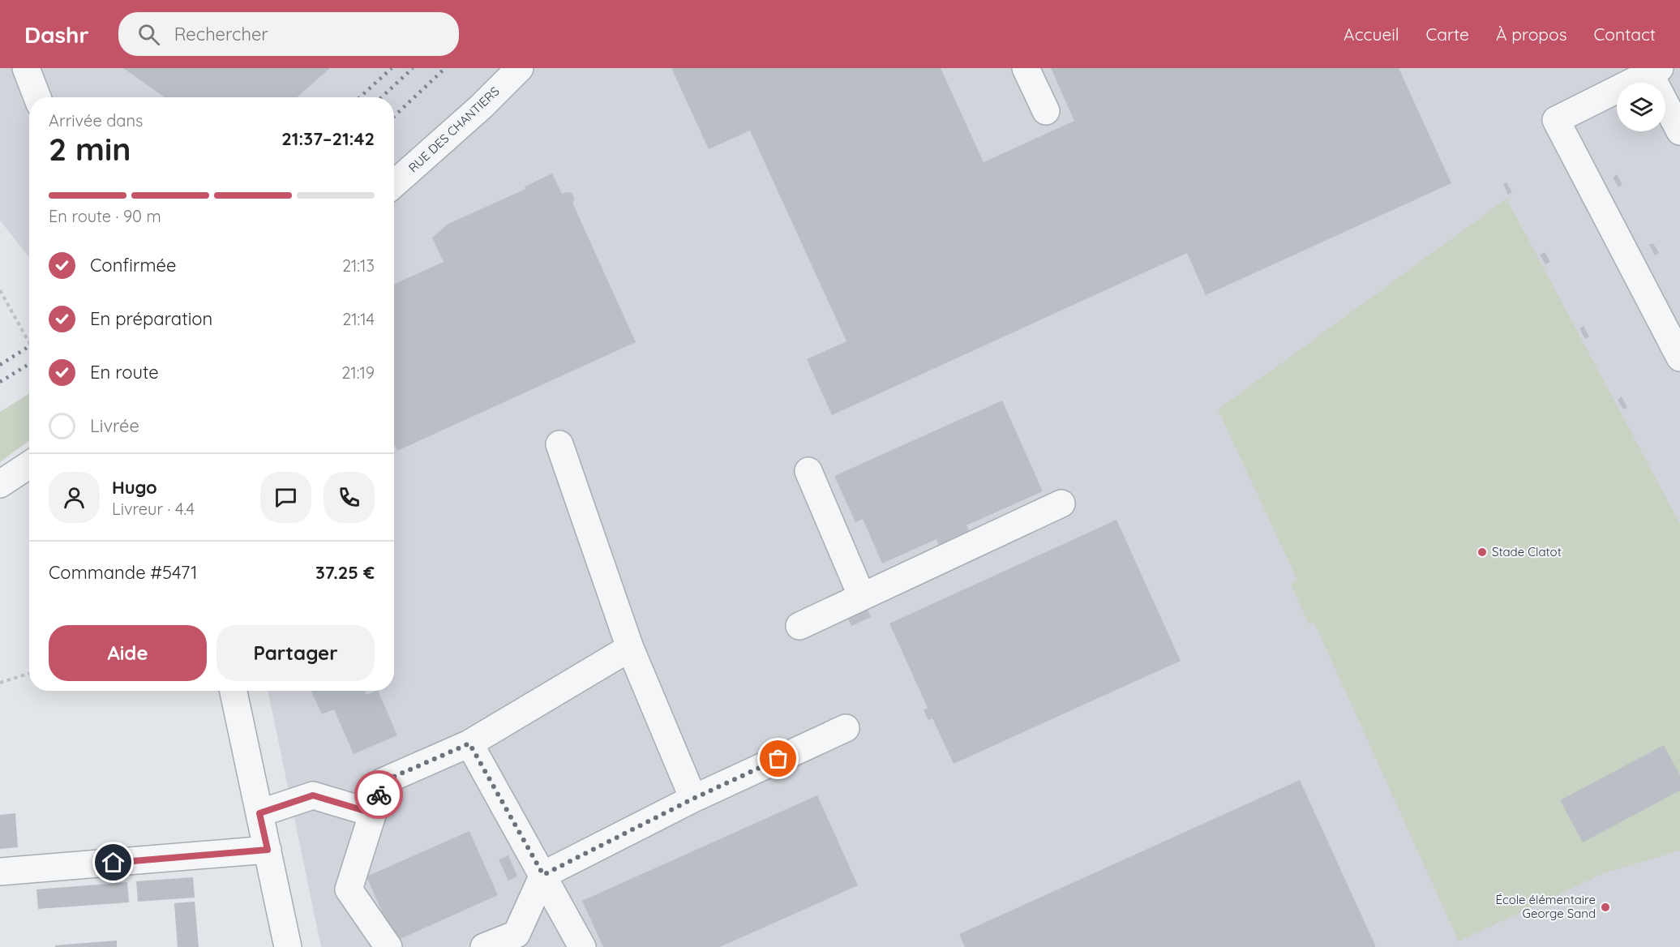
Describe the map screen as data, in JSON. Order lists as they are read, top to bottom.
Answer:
{
  "streets": {
    "street": ["RUE DES CHANTIERS"]
  },
  "places": ["Stade Clatot", "École élémentaire George Sand"],
  "page": {
    "header": "Dashr",
    "search": "Rechercher",
    "nav": [
      "Accueil",
      "Carte",
      "À propos",
      "Contact"
    ],
    "heading": ["2 min", "Arrivée dans", "21:37–21:42"],
    "panel": [
      "Hugo",
      "Livreur · 4.4",
      "Commande #5471",
      "37.25 €"
    ],
    "bar": "En route · 90 m",
    "list": [
      ["Confirmée", "21:13"],
      ["En préparation", "21:14"],
      ["En route", "21:19"],
      "Livrée"
    ],
    "buttons": ["Aide", "Partager"]
  }
}
